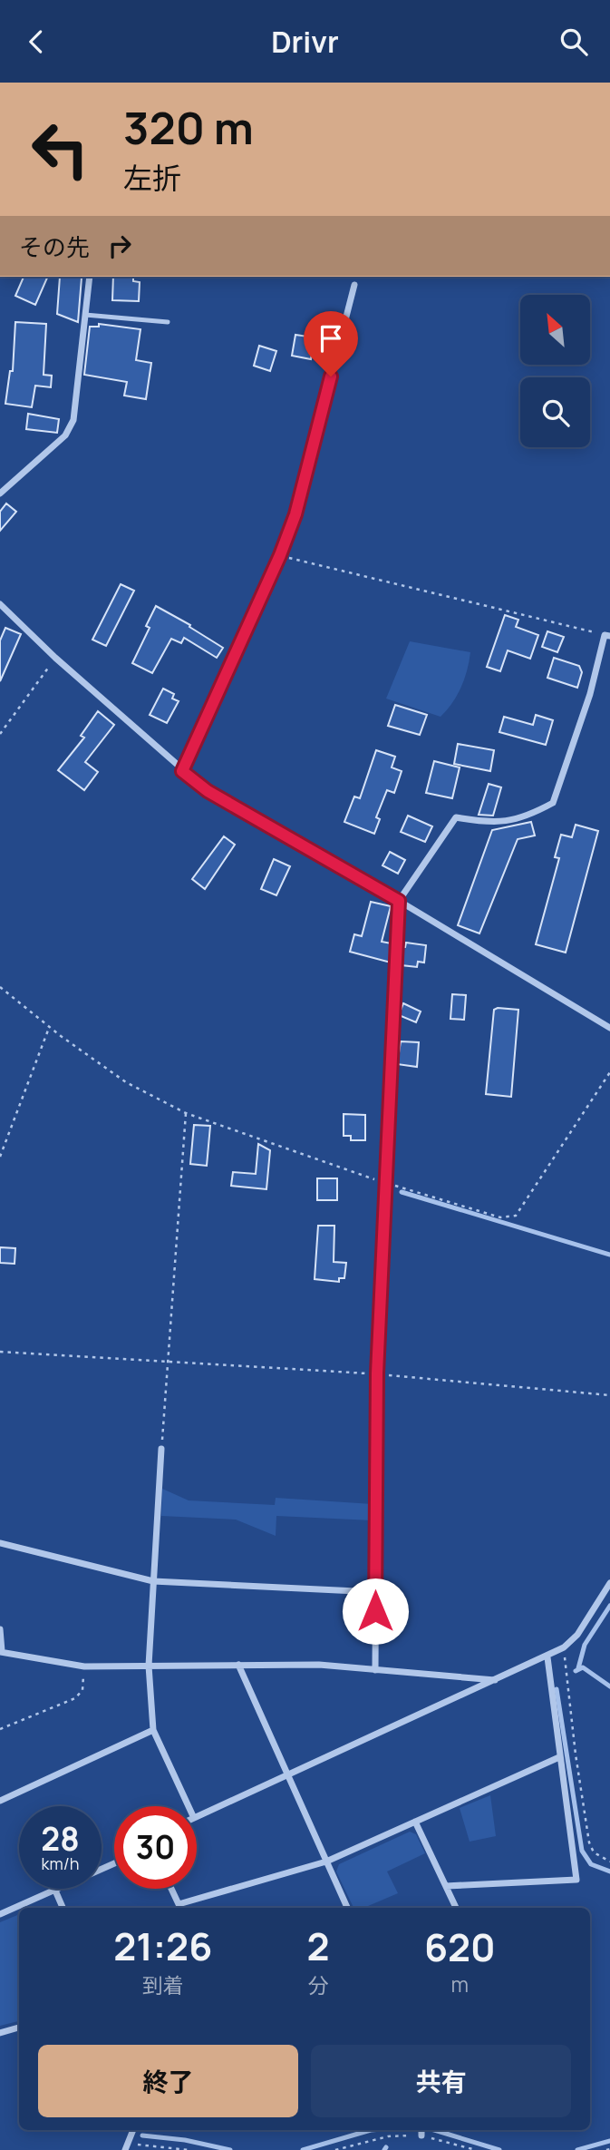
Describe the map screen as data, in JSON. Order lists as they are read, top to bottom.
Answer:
{
  "north": "top left",
  "page": {
    "header": "Drivr",
    "turn": ["320 m", "左折"],
    "then": "その先",
    "speed": "28 km/h",
    "limit": "30",
    "eta": [
      "21:26",
      "到着",
      "2",
      "分",
      "620",
      "m"
    ],
    "buttons": ["終了", "共有"]
  }
}
